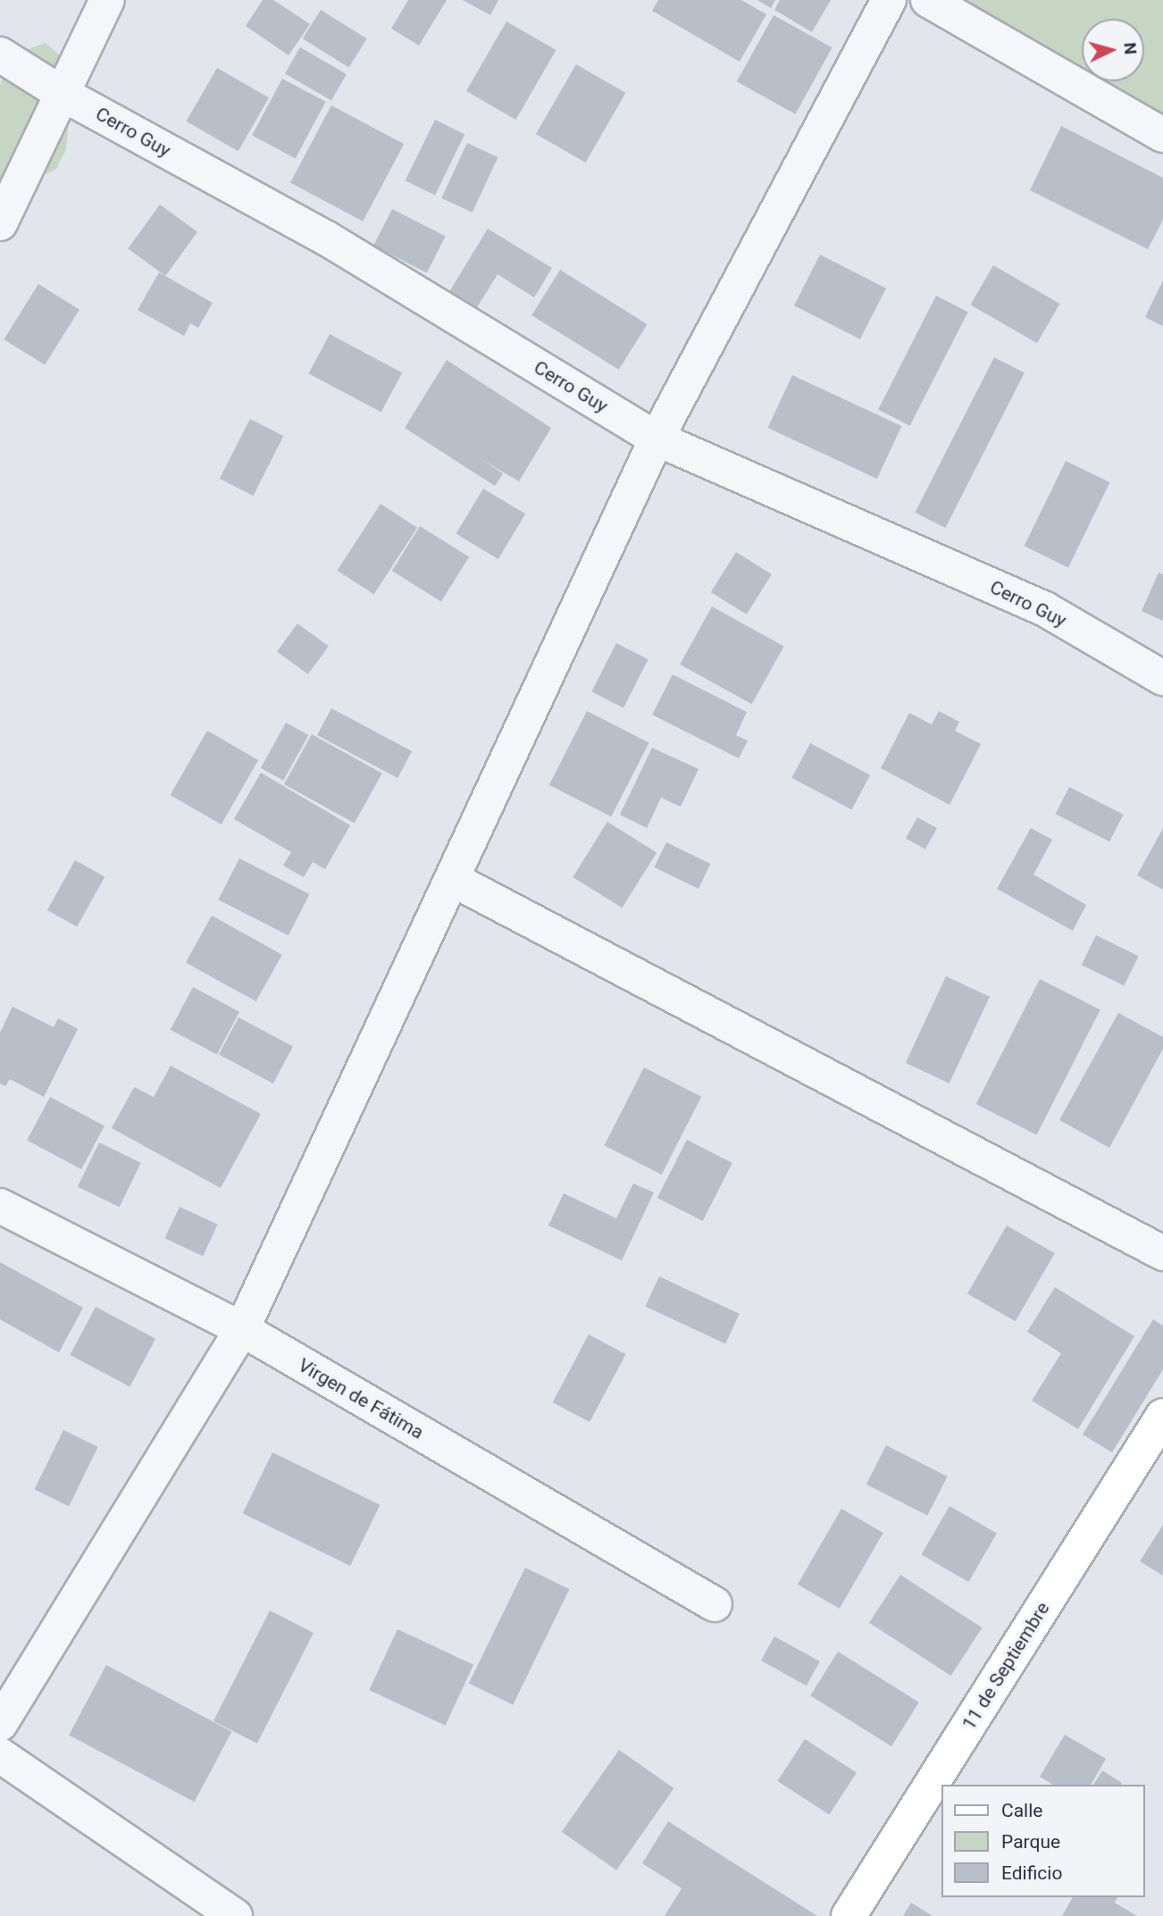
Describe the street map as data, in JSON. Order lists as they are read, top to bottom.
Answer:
{
  "streets": {
    "main road": ["11 de Septiembre"],
    "street": ["Cerro Guy", "Virgen de Fátima"]
  },
  "legend": ["Calle", "Parque", "Edificio"],
  "north": "right"
}
